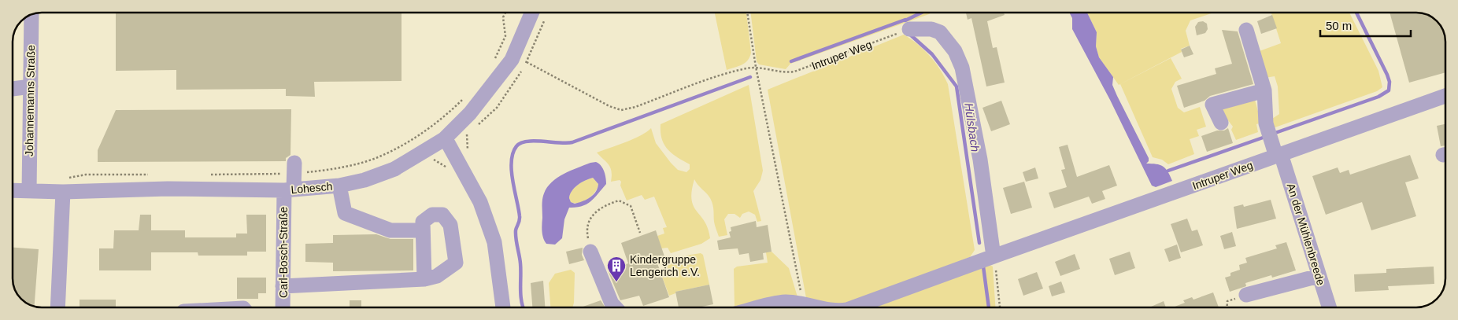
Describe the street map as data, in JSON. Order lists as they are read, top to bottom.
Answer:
{
  "streets": {
    "street": [
      "Intruper Weg",
      "Johannemanns Straße",
      "Lohesch",
      "An der Mühlenbreede",
      "Carl-Bosch-Straße"
    ]
  },
  "crossings": [
    ["Intruper Weg", "An der Mühlenbreede"],
    ["Johannemanns Straße", "Lohesch"],
    ["Lohesch", "Carl-Bosch-Straße"]
  ],
  "water": ["Hülsbach"],
  "places": {
    "building": ["Kindergruppe Lengerich e.V."]
  },
  "scale_bar": "50 m"
}
